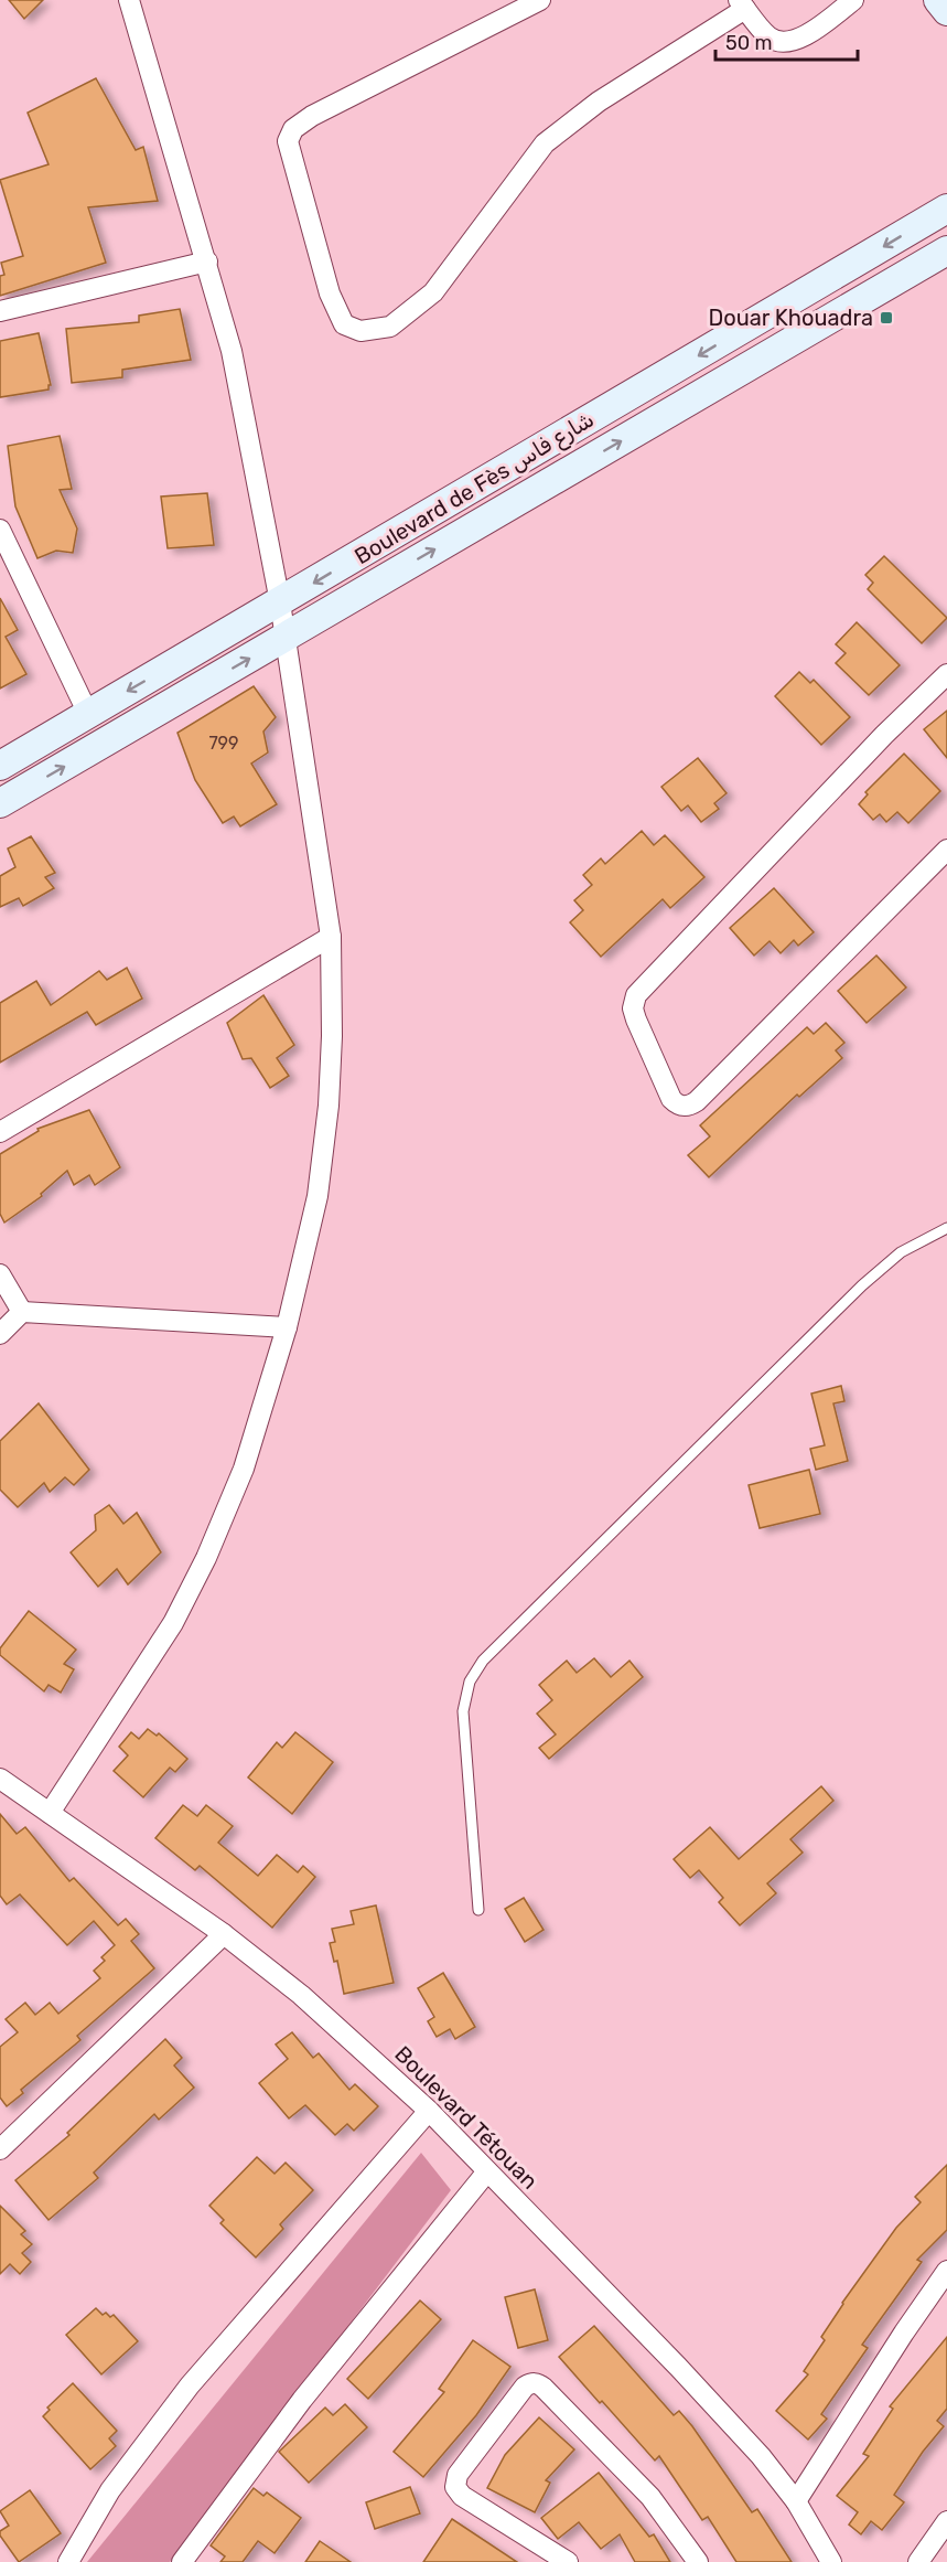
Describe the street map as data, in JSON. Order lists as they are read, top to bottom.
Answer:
{
  "streets": {
    "main road": ["Boulevard de Fès شارع فاس"],
    "street": ["Boulevard Tétouan"]
  },
  "places": {
    "transit": ["Douar Khouadra"]
  },
  "house_numbers": ["799"],
  "scale_bar": "50 m"
}
